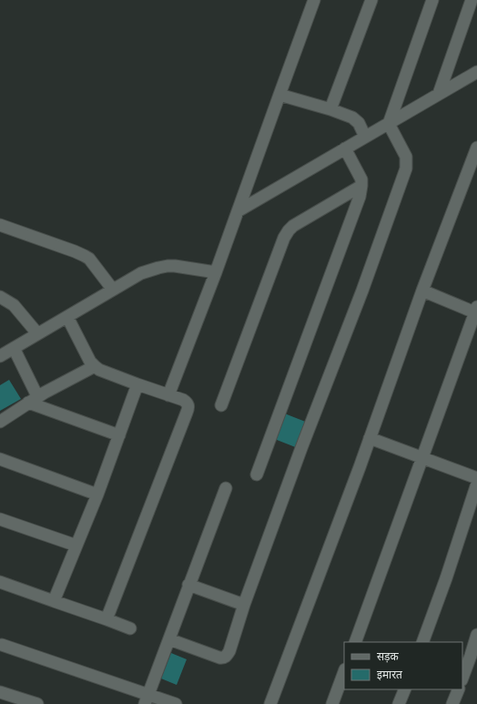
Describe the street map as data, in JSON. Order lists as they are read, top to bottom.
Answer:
{
  "legend": ["सड़क", "इमारत"]
}
